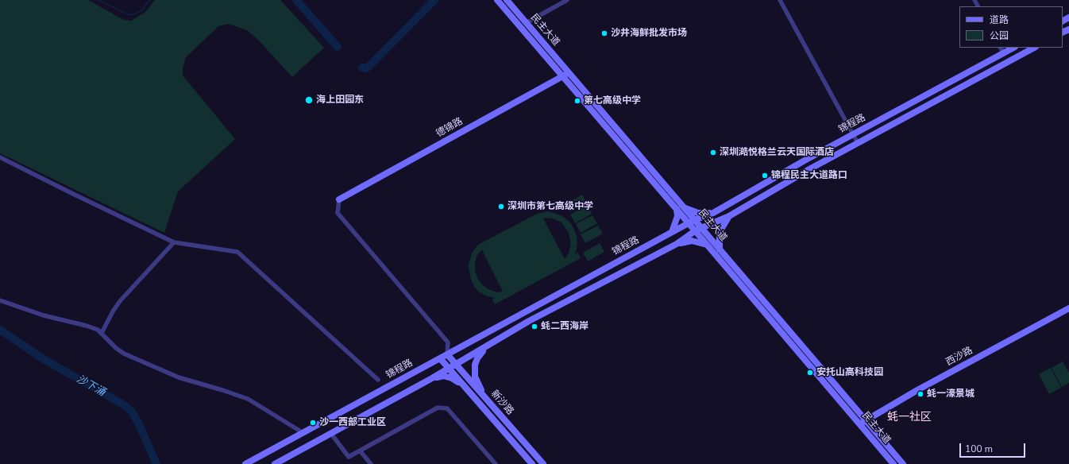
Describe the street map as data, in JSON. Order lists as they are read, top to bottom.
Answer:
{
  "streets": {
    "main road": [
      "民主大道",
      "锦程路",
      "德锦路",
      "西沙路",
      "新沙路"
    ]
  },
  "crossings": [
    ["民主大道", "锦程路"],
    ["民主大道", "德锦路"],
    ["民主大道", "西沙路"],
    ["锦程路", "新沙路"]
  ],
  "districts": ["蚝一社区"],
  "water": ["沙下涌"],
  "places": [
    "沙井海鲜批发市场",
    "海上田园东",
    "第七高级中学",
    "深圳澔悦格兰云天国际酒店",
    "锦程民主大道路口",
    "深圳市第七高级中学",
    "蚝二西海岸",
    "安托山高科技园",
    "蚝一濠景城",
    "沙一西部工业区"
  ],
  "legend": ["道路", "公园"],
  "scale_bar": "100 m"
}
